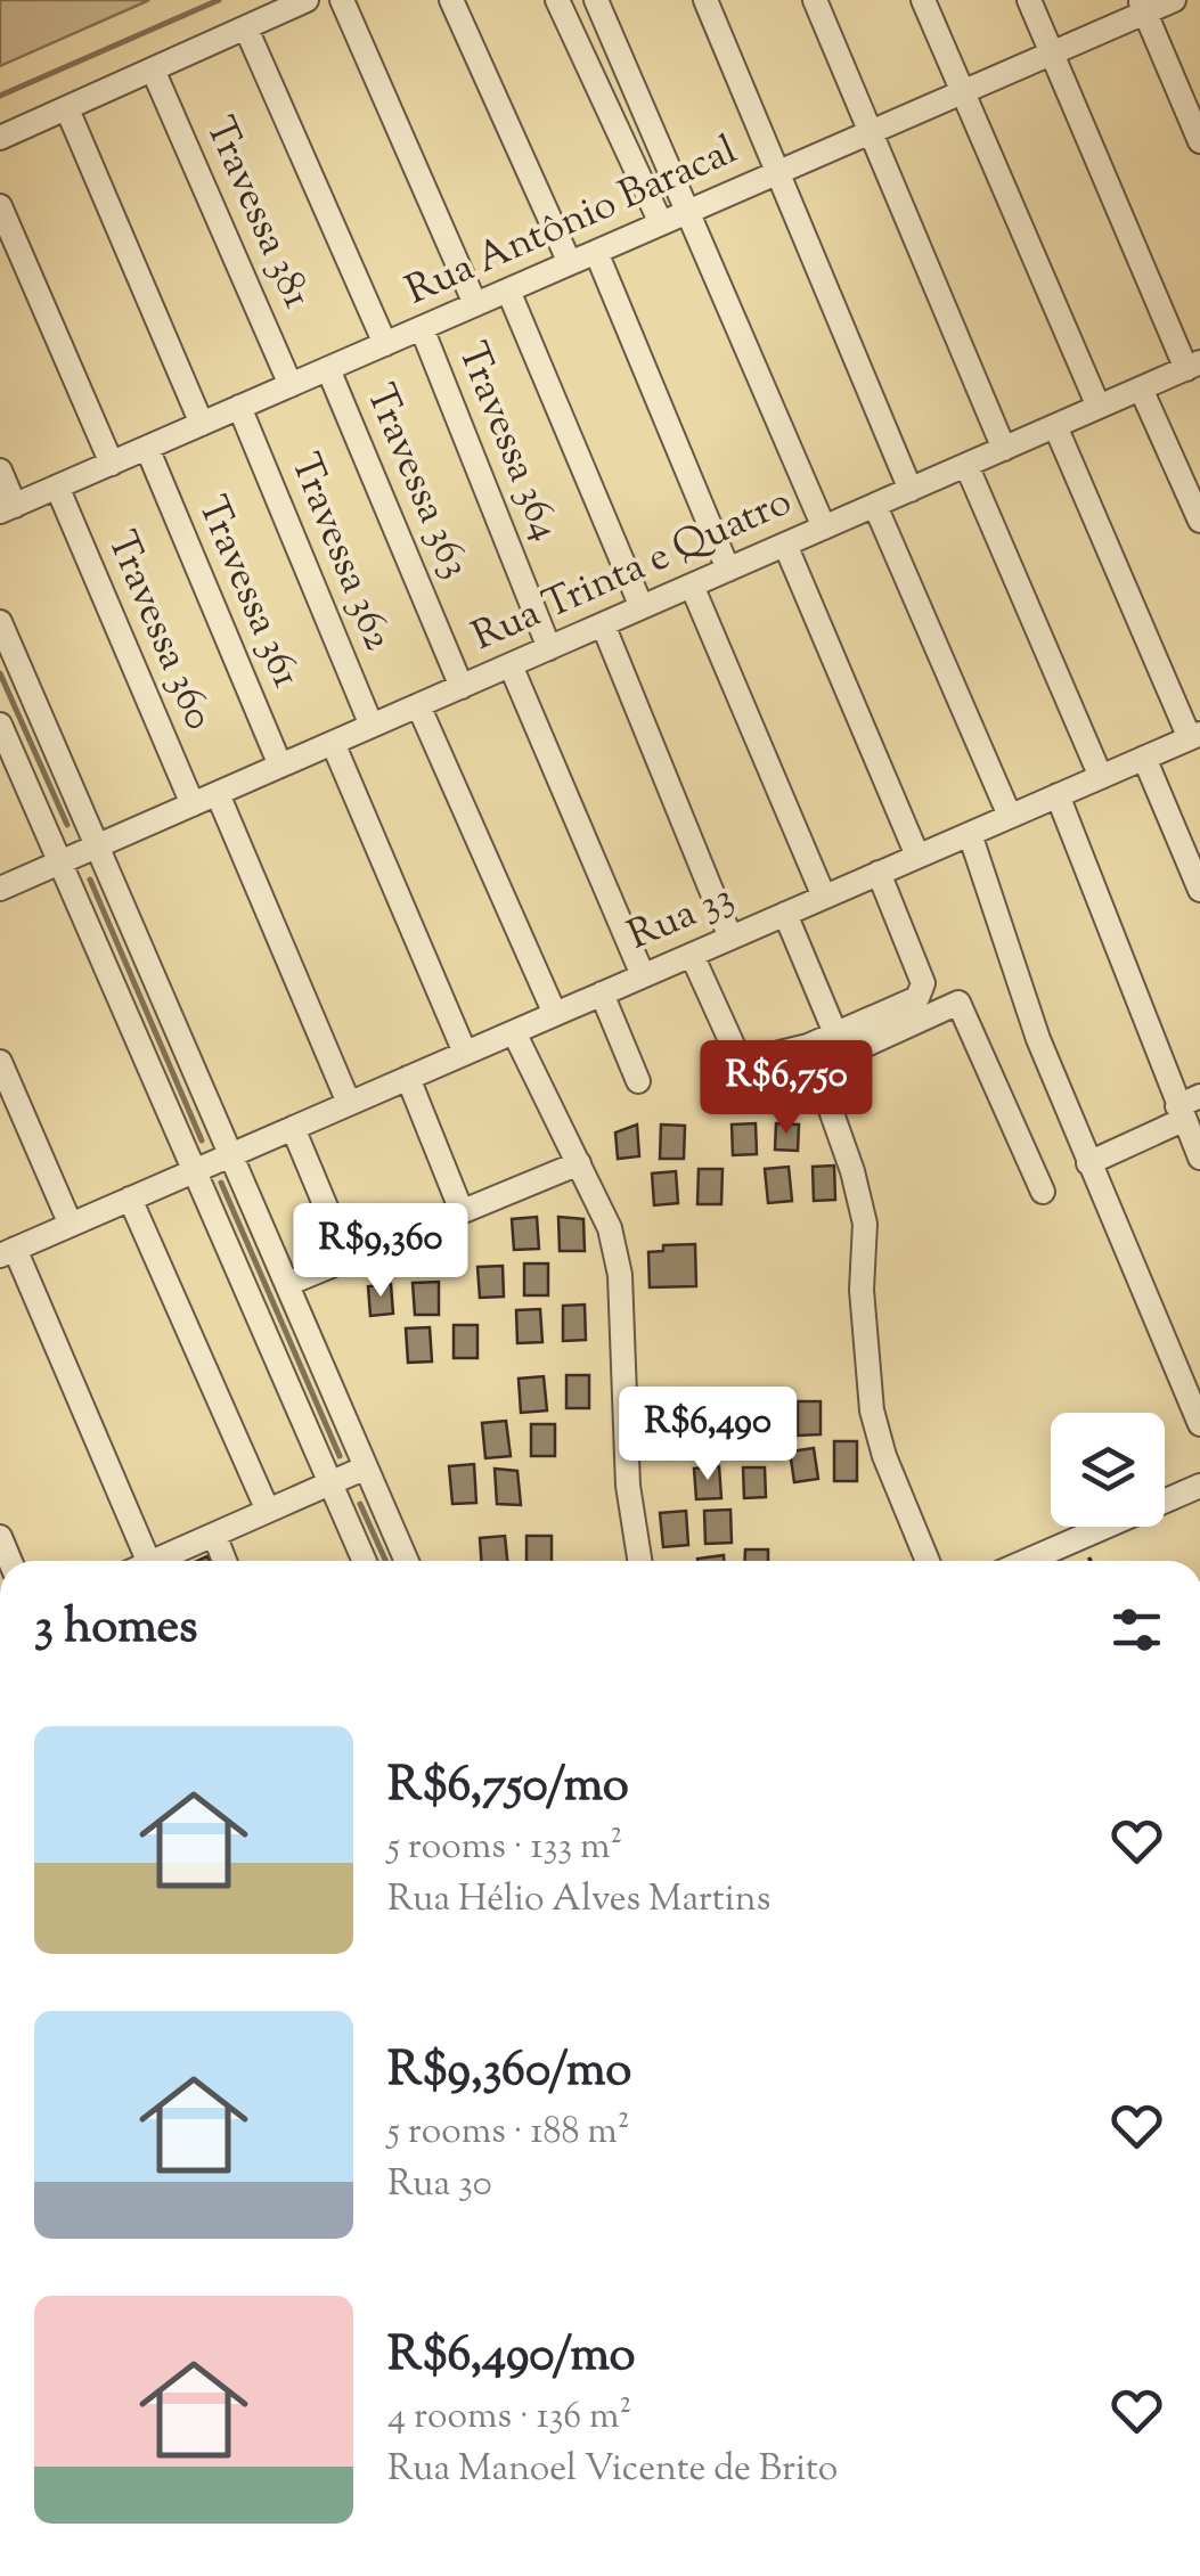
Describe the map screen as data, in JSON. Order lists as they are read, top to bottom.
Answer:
{
  "streets": {
    "street": [
      "Travessa 381",
      "Rua Antônio Baracal",
      "Travessa 364",
      "Travessa 363",
      "Travessa 362",
      "Rua Trinta e Quatro",
      "Travessa 361",
      "Travessa 360",
      "Rua 33"
    ]
  },
  "crossings": [
    ["Travessa 381", "Rua Antônio Baracal"],
    ["Rua Antônio Baracal", "Travessa 364"],
    ["Rua Antônio Baracal", "Travessa 363"],
    ["Rua Antônio Baracal", "Travessa 362"],
    ["Rua Antônio Baracal", "Travessa 361"],
    ["Rua Antônio Baracal", "Travessa 360"],
    ["Travessa 364", "Rua Trinta e Quatro"],
    ["Travessa 363", "Rua Trinta e Quatro"],
    ["Travessa 362", "Rua Trinta e Quatro"],
    ["Rua Trinta e Quatro", "Travessa 361"],
    ["Rua Trinta e Quatro", "Travessa 360"]
  ],
  "page": {
    "price": ["R$6,750", "R$9,360", "R$6,490"],
    "heading": "3 homes",
    "list": [
      {
        "name": "R$6,750/mo",
        "note": "5 rooms · 133 m² · Rua Hélio Alves Martins"
      },
      {
        "name": "R$9,360/mo",
        "note": "5 rooms · 188 m² · Rua 30"
      },
      {
        "name": "R$6,490/mo",
        "note": "4 rooms · 136 m² · Rua Manoel Vicente de Brito"
      }
    ]
  }
}
